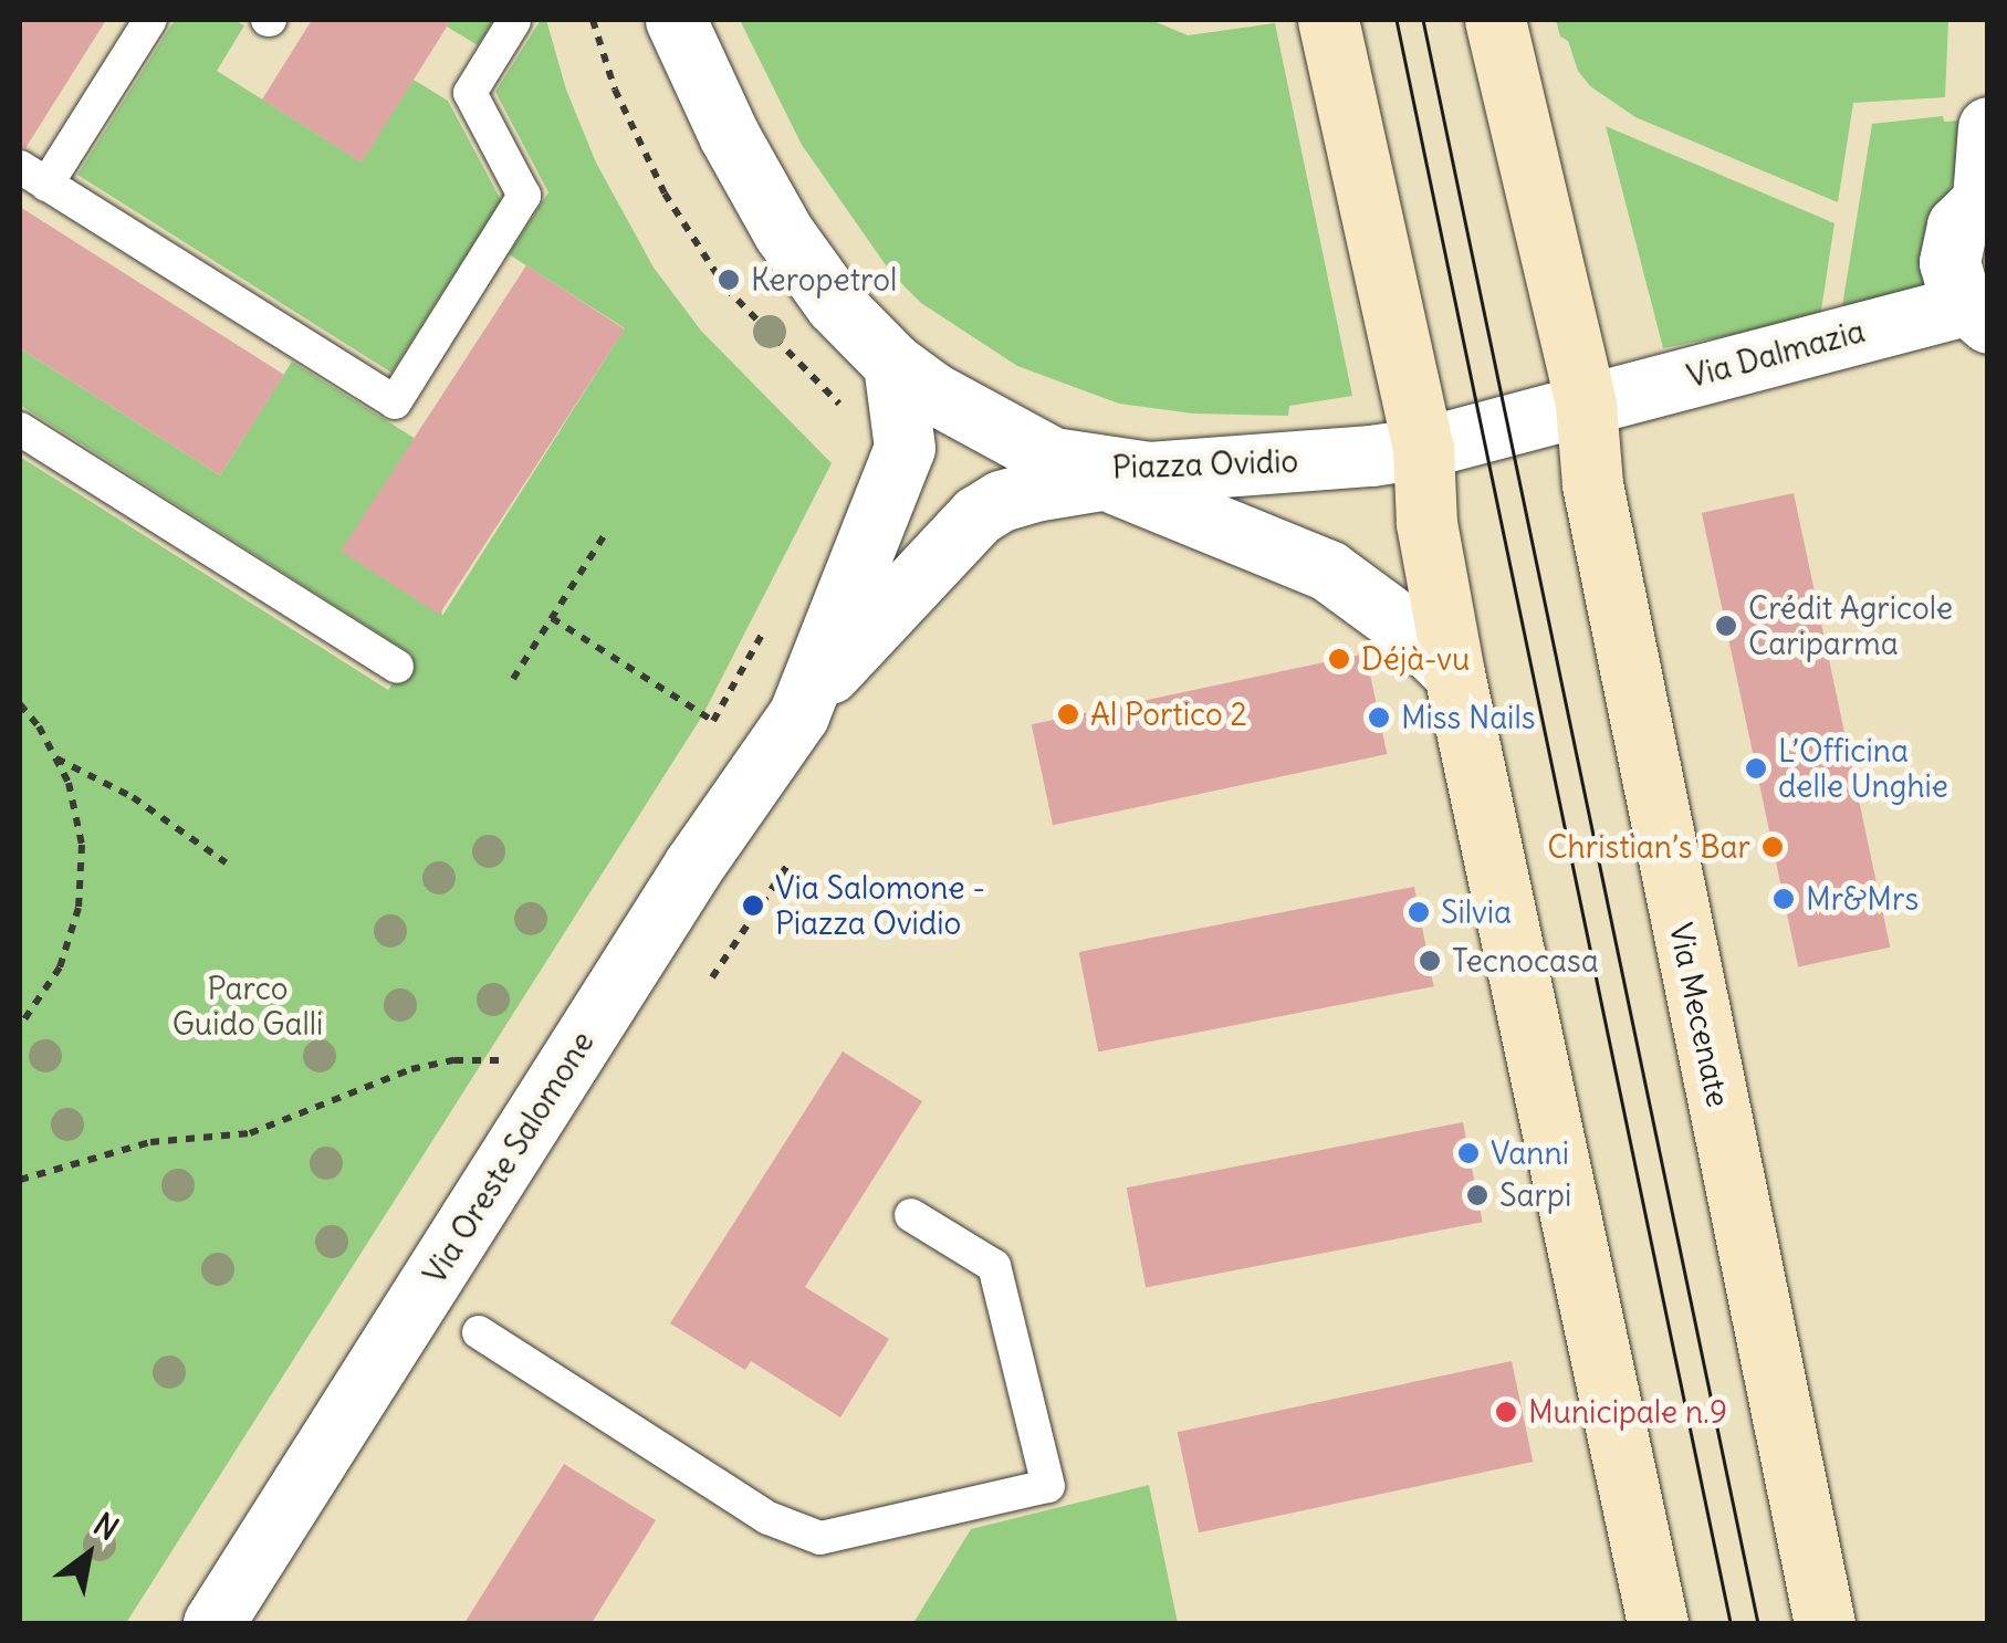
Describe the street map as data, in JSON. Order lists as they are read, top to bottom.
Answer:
{
  "streets": {
    "main road": ["Via Mecenate"],
    "street": ["Via Dalmazia", "Piazza Ovidio", "Via Oreste Salomone"]
  },
  "crossings": [
    ["Via Dalmazia", "Piazza Ovidio"],
    ["Via Dalmazia", "Via Mecenate"],
    ["Piazza Ovidio", "Via Mecenate"],
    ["Piazza Ovidio", "Via Oreste Salomone"]
  ],
  "parks": ["Parco Guido Galli"],
  "places": [
    "Keropetrol",
    "Crédit Agricole Cariparma",
    "Déjà-vu",
    "Al Portico 2",
    "Miss Nails",
    "L’Officina delle Unghie",
    "Christian’s Bar",
    "Mr&Mrs",
    "Via Salomone - Piazza Ovidio",
    "Silvia",
    "Tecnocasa",
    "Vanni",
    "Sarpi",
    "Municipale n.9"
  ],
  "north": "top right"
}
